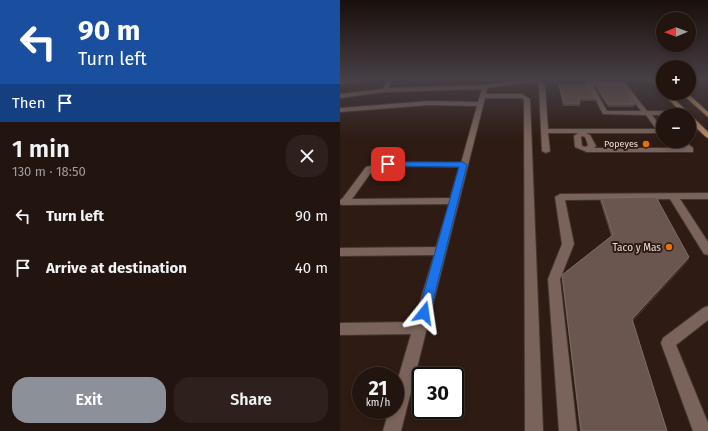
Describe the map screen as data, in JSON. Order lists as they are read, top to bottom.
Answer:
{
  "places": ["Popeyes", "Taco y Mas"],
  "north": "left",
  "page": {
    "turn": ["90 m", "Turn left"],
    "map_buttons": ["+", "−"],
    "then": "Then",
    "heading": ["1 min", "130 m · 18:50"],
    "list": [
      {
        "name": "Turn left",
        "value": "90 m"
      },
      {
        "name": "Arrive at destination",
        "value": "40 m"
      }
    ],
    "speed": "21 km/h",
    "limit": "30",
    "buttons": ["Exit", "Share"]
  }
}
